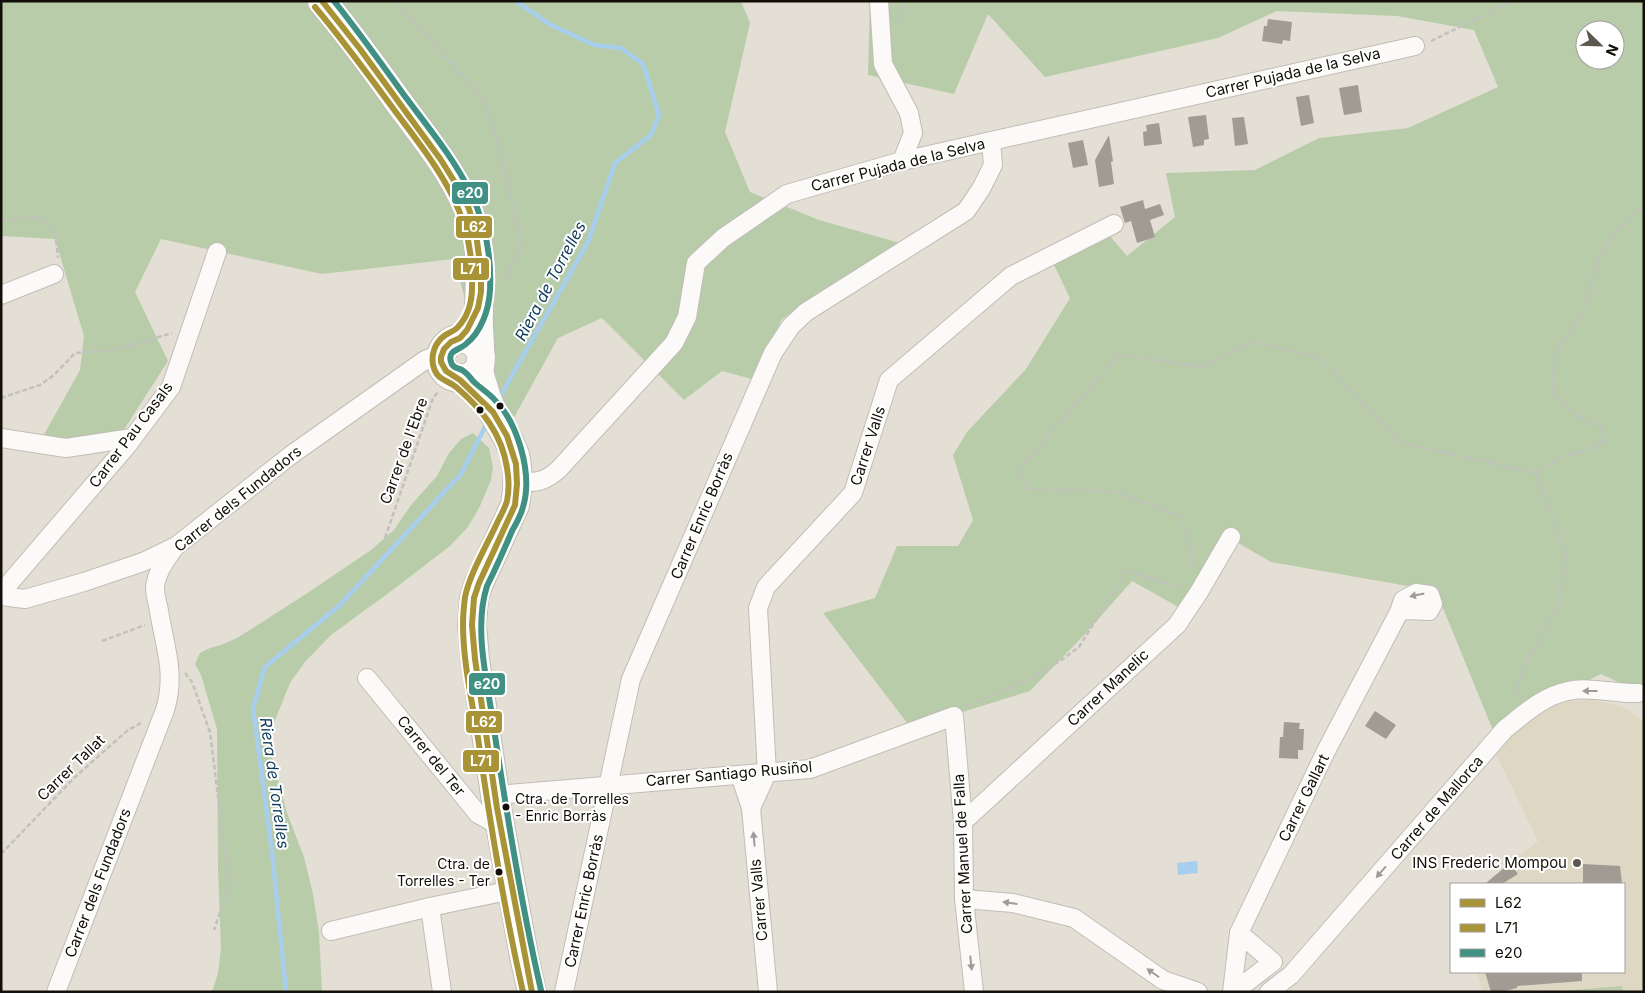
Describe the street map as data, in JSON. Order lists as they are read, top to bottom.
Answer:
{
  "streets": {
    "street": [
      "Carrer Pujada de la Selva",
      "Carrer Pau Casals",
      "Carrer Valls",
      "Carrer dels Fundadors",
      "Carrer Enric Borràs",
      "Carrer Manelic",
      "Carrer del Ter",
      "Carrer Santiago Rusiñol",
      "Carrer Gallart",
      "Carrer de Mallorca",
      "Carrer Manuel de Falla"
    ],
    "path": ["Carrer de l'Ebre", "Carrer Tallat"]
  },
  "crossings": [
    ["Carrer Pujada de la Selva", "Carrer Enric Borràs"],
    ["Carrer Valls", "Carrer Santiago Rusiñol"],
    ["Carrer de l'Ebre", "Carrer dels Fundadors"],
    ["Carrer dels Fundadors", "Carrer Tallat"],
    ["Carrer Enric Borràs", "Carrer Santiago Rusiñol"],
    ["Carrer Manelic", "Carrer Manuel de Falla"],
    ["Carrer Santiago Rusiñol", "Carrer Manuel de Falla"]
  ],
  "one_way": ["Carrer de Mallorca"],
  "water": ["Riera de Torrelles"],
  "places": ["Ctra. de Torrelles - Enric Borràs", "INS Frederic Mompou", "Ctra. de Torrelles - Ter"],
  "lines": ["transit line L62", "transit line e20", "transit line L71"],
  "legend": ["L62", "L71", "e20"],
  "north": "bottom right"
}
